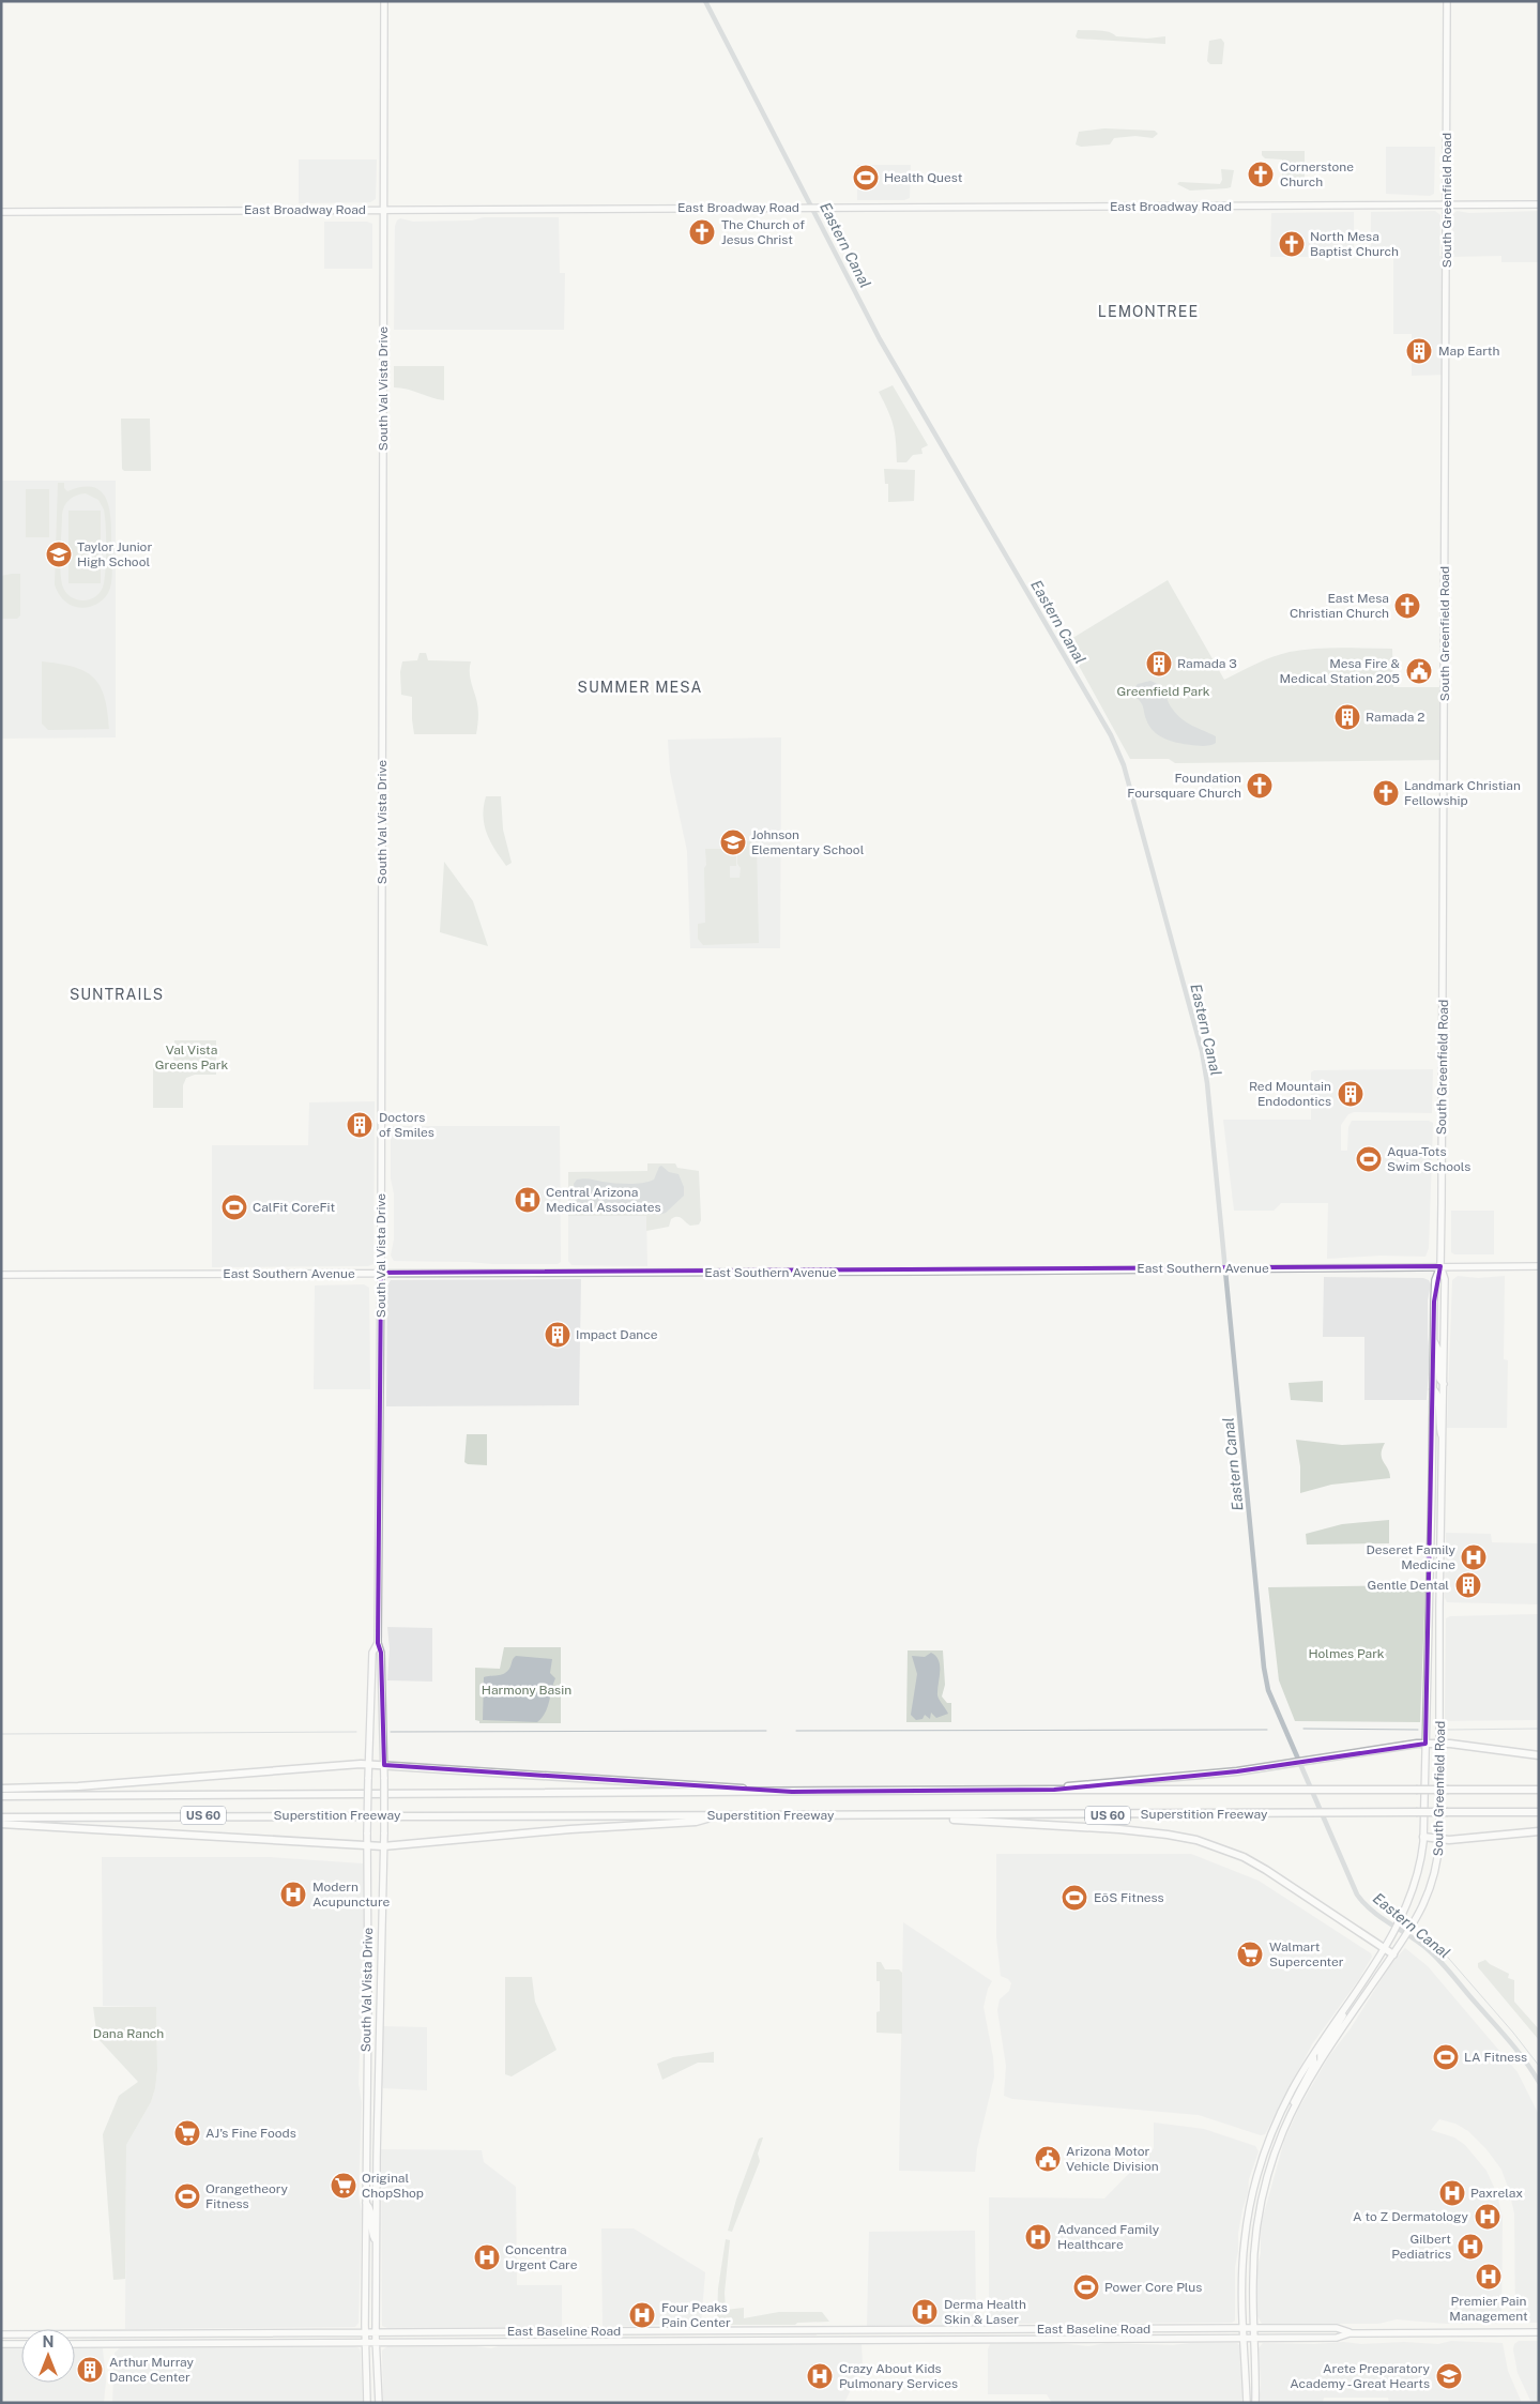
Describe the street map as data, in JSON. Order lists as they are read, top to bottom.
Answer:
{
  "streets": {
    "highway": ["Superstition Freeway", "US 60"],
    "main road": [
      "South Greenfield Road",
      "East Broadway Road",
      "South Val Vista Drive",
      "East Southern Avenue",
      "East Baseline Road"
    ]
  },
  "crossings": [
    ["South Greenfield Road", "East Broadway Road"],
    ["South Greenfield Road", "East Southern Avenue"],
    ["South Greenfield Road", "East Baseline Road"],
    ["East Broadway Road", "South Val Vista Drive"],
    ["South Val Vista Drive", "East Southern Avenue"],
    ["South Val Vista Drive", "East Baseline Road"]
  ],
  "districts": ["LEMONTREE", "SUMMER MESA", "SUNTRAILS"],
  "water": ["Eastern Canal"],
  "parks": [
    "Greenfield Park",
    "Val Vista Greens Park",
    "Holmes Park",
    "Harmony Basin",
    "Dana Ranch"
  ],
  "places": {
    "church": [
      "Cornerstone Church",
      "The Church of Jesus Christ",
      "North Mesa Baptist Church",
      "East Mesa Christian Church",
      "Foundation Foursquare Church",
      "Landmark Christian Fellowship"
    ],
    "sports": [
      "Health Quest",
      "Aqua-Tots Swim Schools",
      "CalFit CoreFit",
      "EōS Fitness",
      "LA Fitness",
      "Orangetheory Fitness",
      "Power Core Plus"
    ],
    "building": [
      "Map Earth",
      "Ramada 3",
      "Ramada 2",
      "Red Mountain Endodontics",
      "Doctors of Smiles",
      "Impact Dance",
      "Gentle Dental",
      "Arthur Murray Dance Center"
    ],
    "school or university": ["Taylor Junior High School", "Johnson Elementary School", "Arete Preparatory Academy - Great Hearts"],
    "public building": ["Mesa Fire & Medical Station 205", "Arizona Motor Vehicle Division"],
    "hospital": [
      "Central Arizona Medical Associates",
      "Deseret Family Medicine",
      "Modern Acupuncture",
      "Paxrelax",
      "A to Z Dermatology",
      "Advanced Family Healthcare",
      "Gilbert Pediatrics",
      "Concentra Urgent Care",
      "Premier Pain Management",
      "Derma Health Skin & Laser",
      "Four Peaks Pain Center",
      "Crazy About Kids Pulmonary Services"
    ],
    "supermarket": ["Walmart Supercenter", "AJ's Fine Foods", "Original ChopShop"]
  },
  "north": "top"
}
